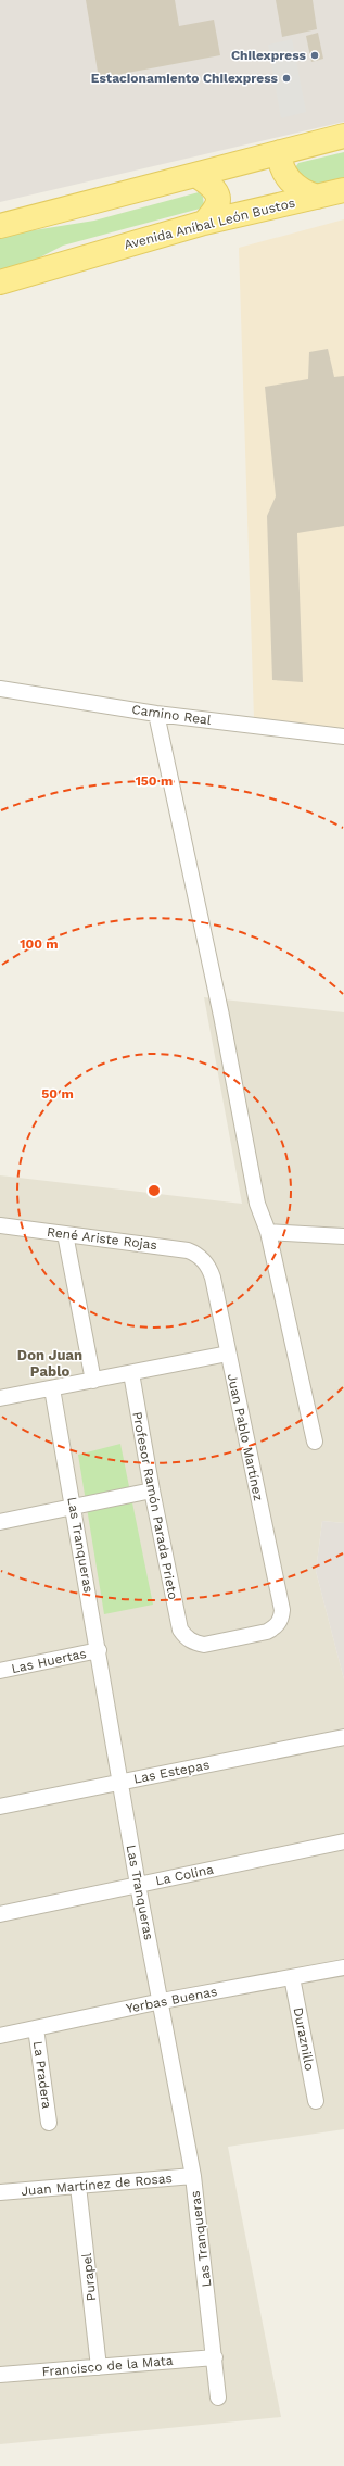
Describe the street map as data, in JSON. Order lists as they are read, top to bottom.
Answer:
{
  "streets": {
    "main road": ["Avenida Aníbal León Bustos"],
    "street": [
      "Camino Real",
      "René Ariste Rojas",
      "Juan Pablo Martínez",
      "Profesor Ramón Parada Prieto",
      "Las Tranqueras",
      "Las Huertas",
      "Las Estepas",
      "La Colina",
      "Yerbas Buenas",
      "Duraznillo",
      "La Pradera",
      "Juan Martínez de Rosas",
      "Purapel",
      "Francisco de la Mata"
    ]
  },
  "crossings": [
    ["René Ariste Rojas", "Juan Pablo Martínez"],
    ["Juan Pablo Martínez", "Profesor Ramón Parada Prieto"],
    ["Las Tranqueras", "Las Huertas"],
    ["Las Tranqueras", "Las Estepas"],
    ["Las Tranqueras", "La Colina"],
    ["Las Tranqueras", "Yerbas Buenas"],
    ["Las Tranqueras", "Juan Martínez de Rosas"],
    ["Las Tranqueras", "Francisco de la Mata"],
    ["Yerbas Buenas", "Duraznillo"],
    ["Yerbas Buenas", "La Pradera"],
    ["Juan Martínez de Rosas", "Purapel"],
    ["Purapel", "Francisco de la Mata"]
  ],
  "districts": ["Don Juan Pablo"],
  "places": ["Chilexpress", "Estacionamiento Chilexpress"],
  "rings": ["150 m", "100 m", "50 m"]
}
